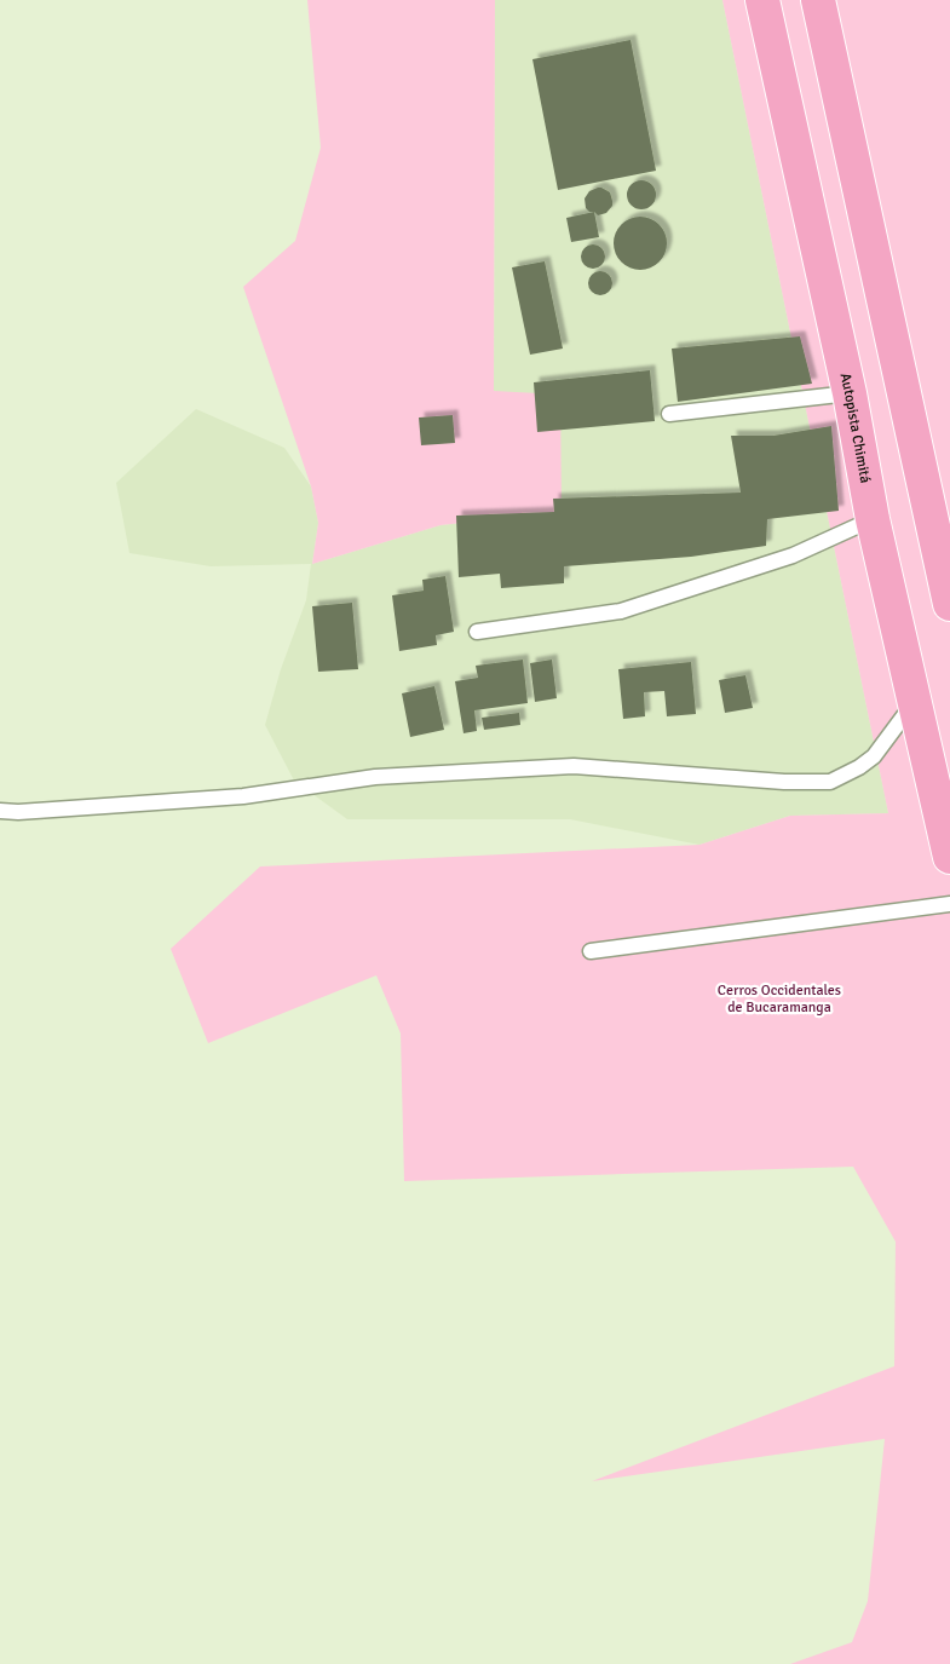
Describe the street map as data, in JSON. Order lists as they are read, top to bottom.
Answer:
{
  "streets": {
    "highway": ["Autopista Chimitá"]
  },
  "parks": ["Cerros Occidentales de Bucaramanga"]
}
